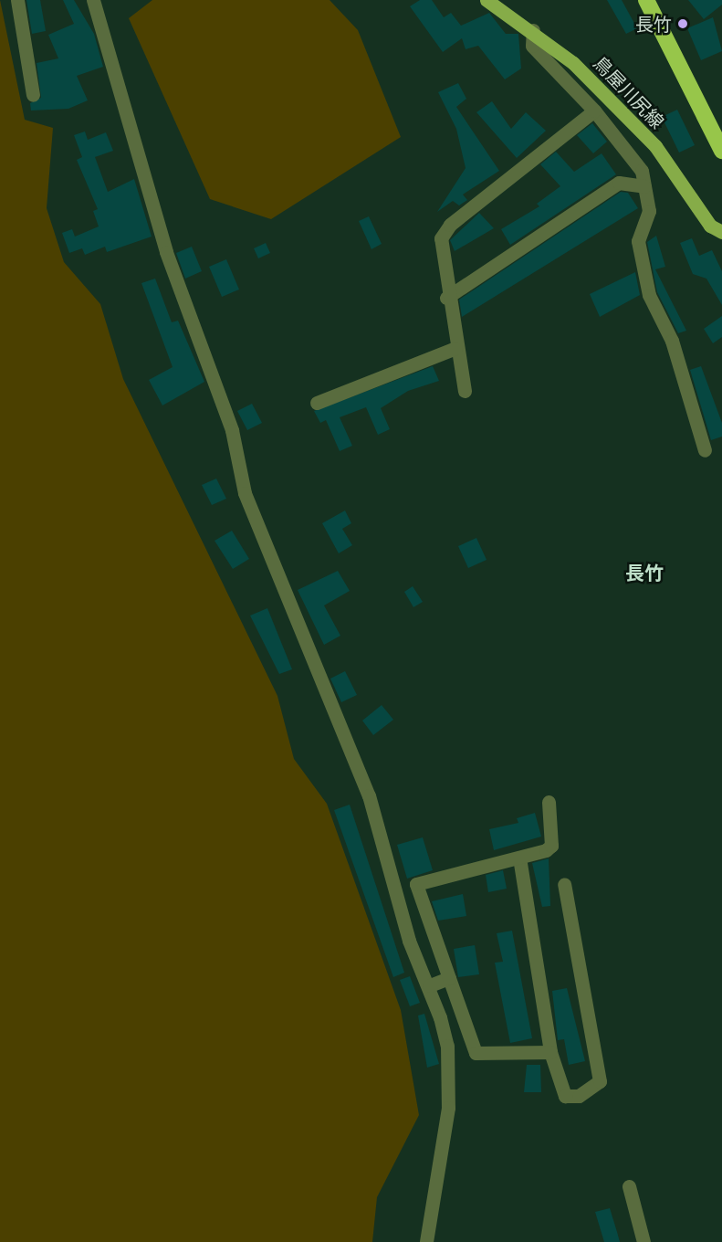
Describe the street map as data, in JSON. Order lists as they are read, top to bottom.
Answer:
{
  "streets": {
    "main road": ["鳥屋川尻線"]
  },
  "districts": ["長竹"],
  "places": ["長竹"]
}
